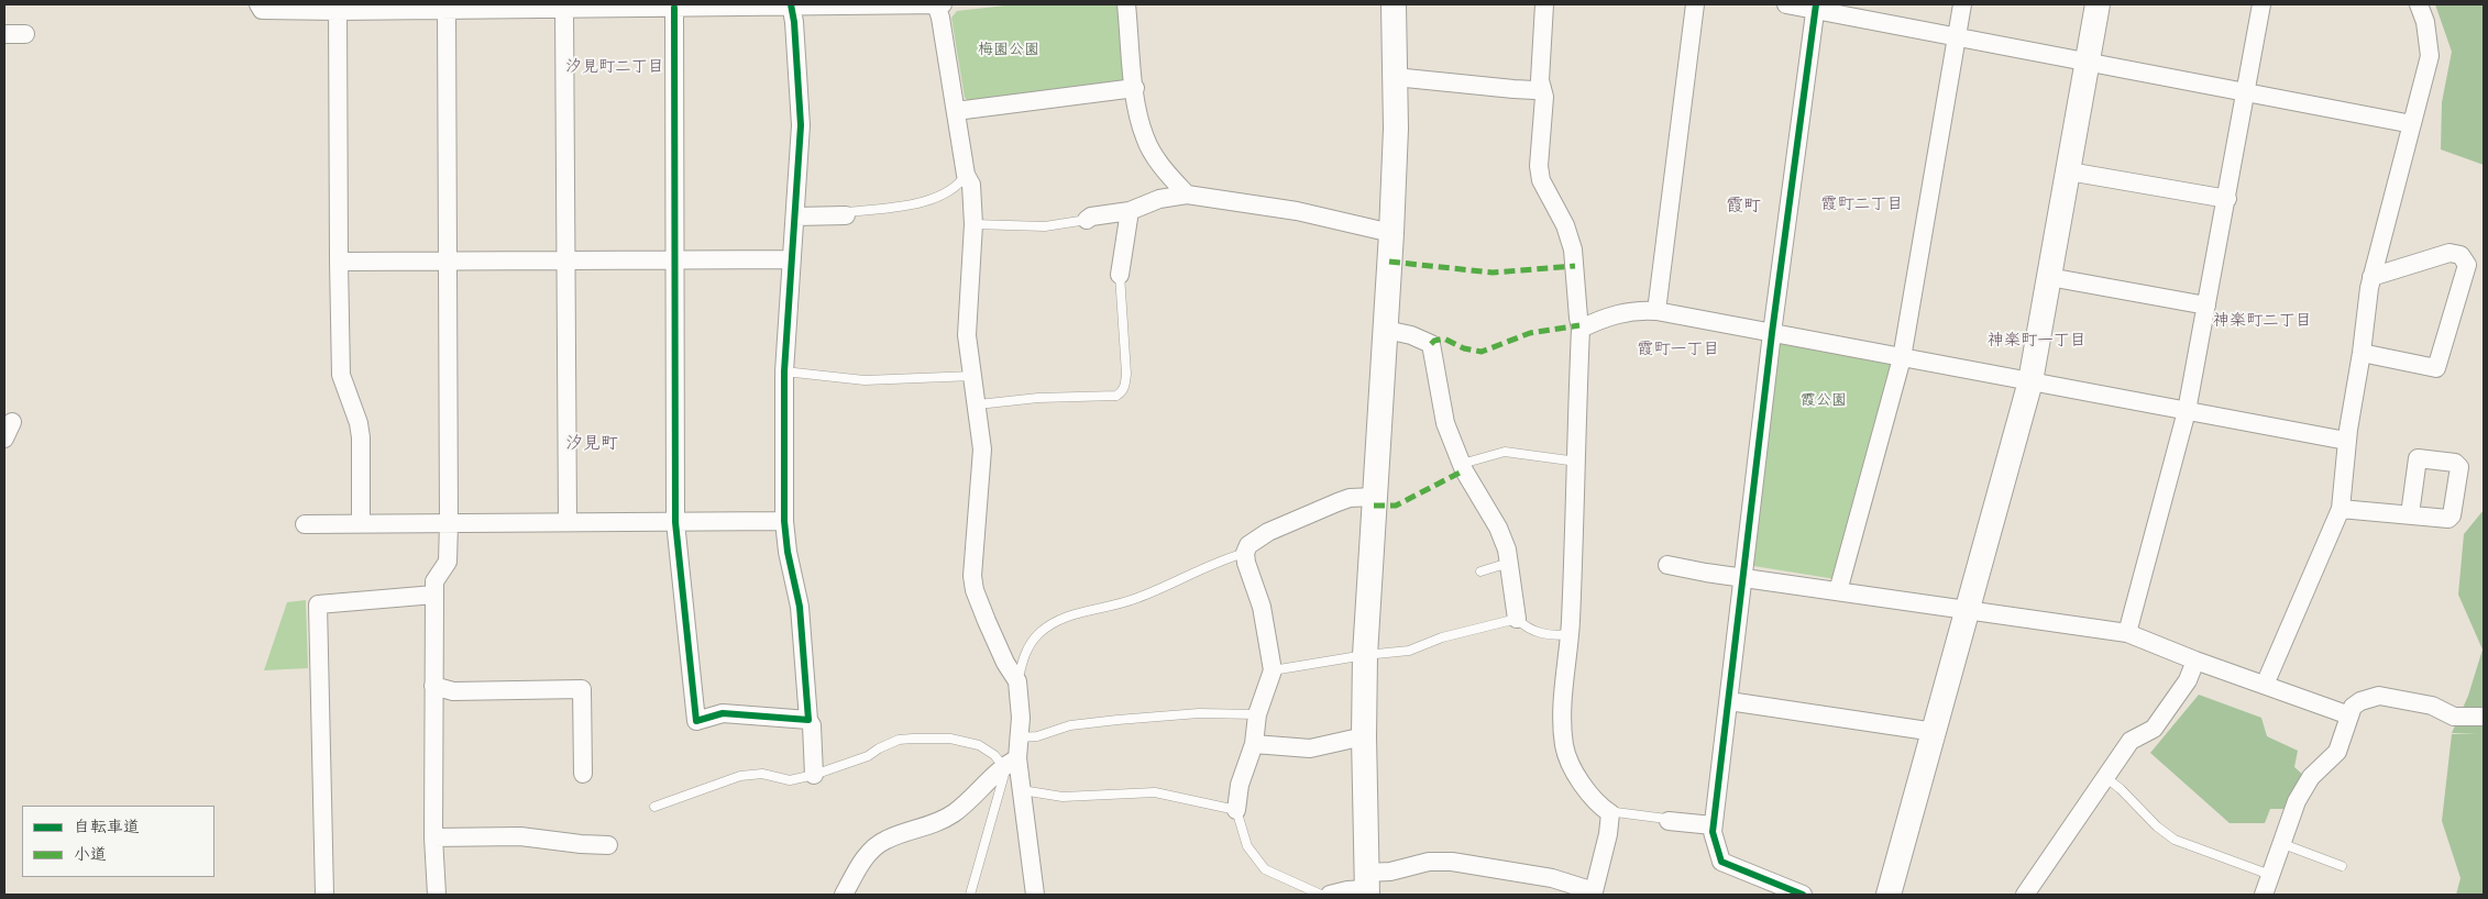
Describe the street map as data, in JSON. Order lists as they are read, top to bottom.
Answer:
{
  "districts": [
    "汐見町二丁目",
    "霞町二丁目",
    "霞町",
    "神楽町二丁目",
    "神楽町一丁目",
    "霞町一丁目",
    "汐見町"
  ],
  "parks": ["梅園公園", "霞公園"],
  "legend": ["自転車道", "小道"]
}
